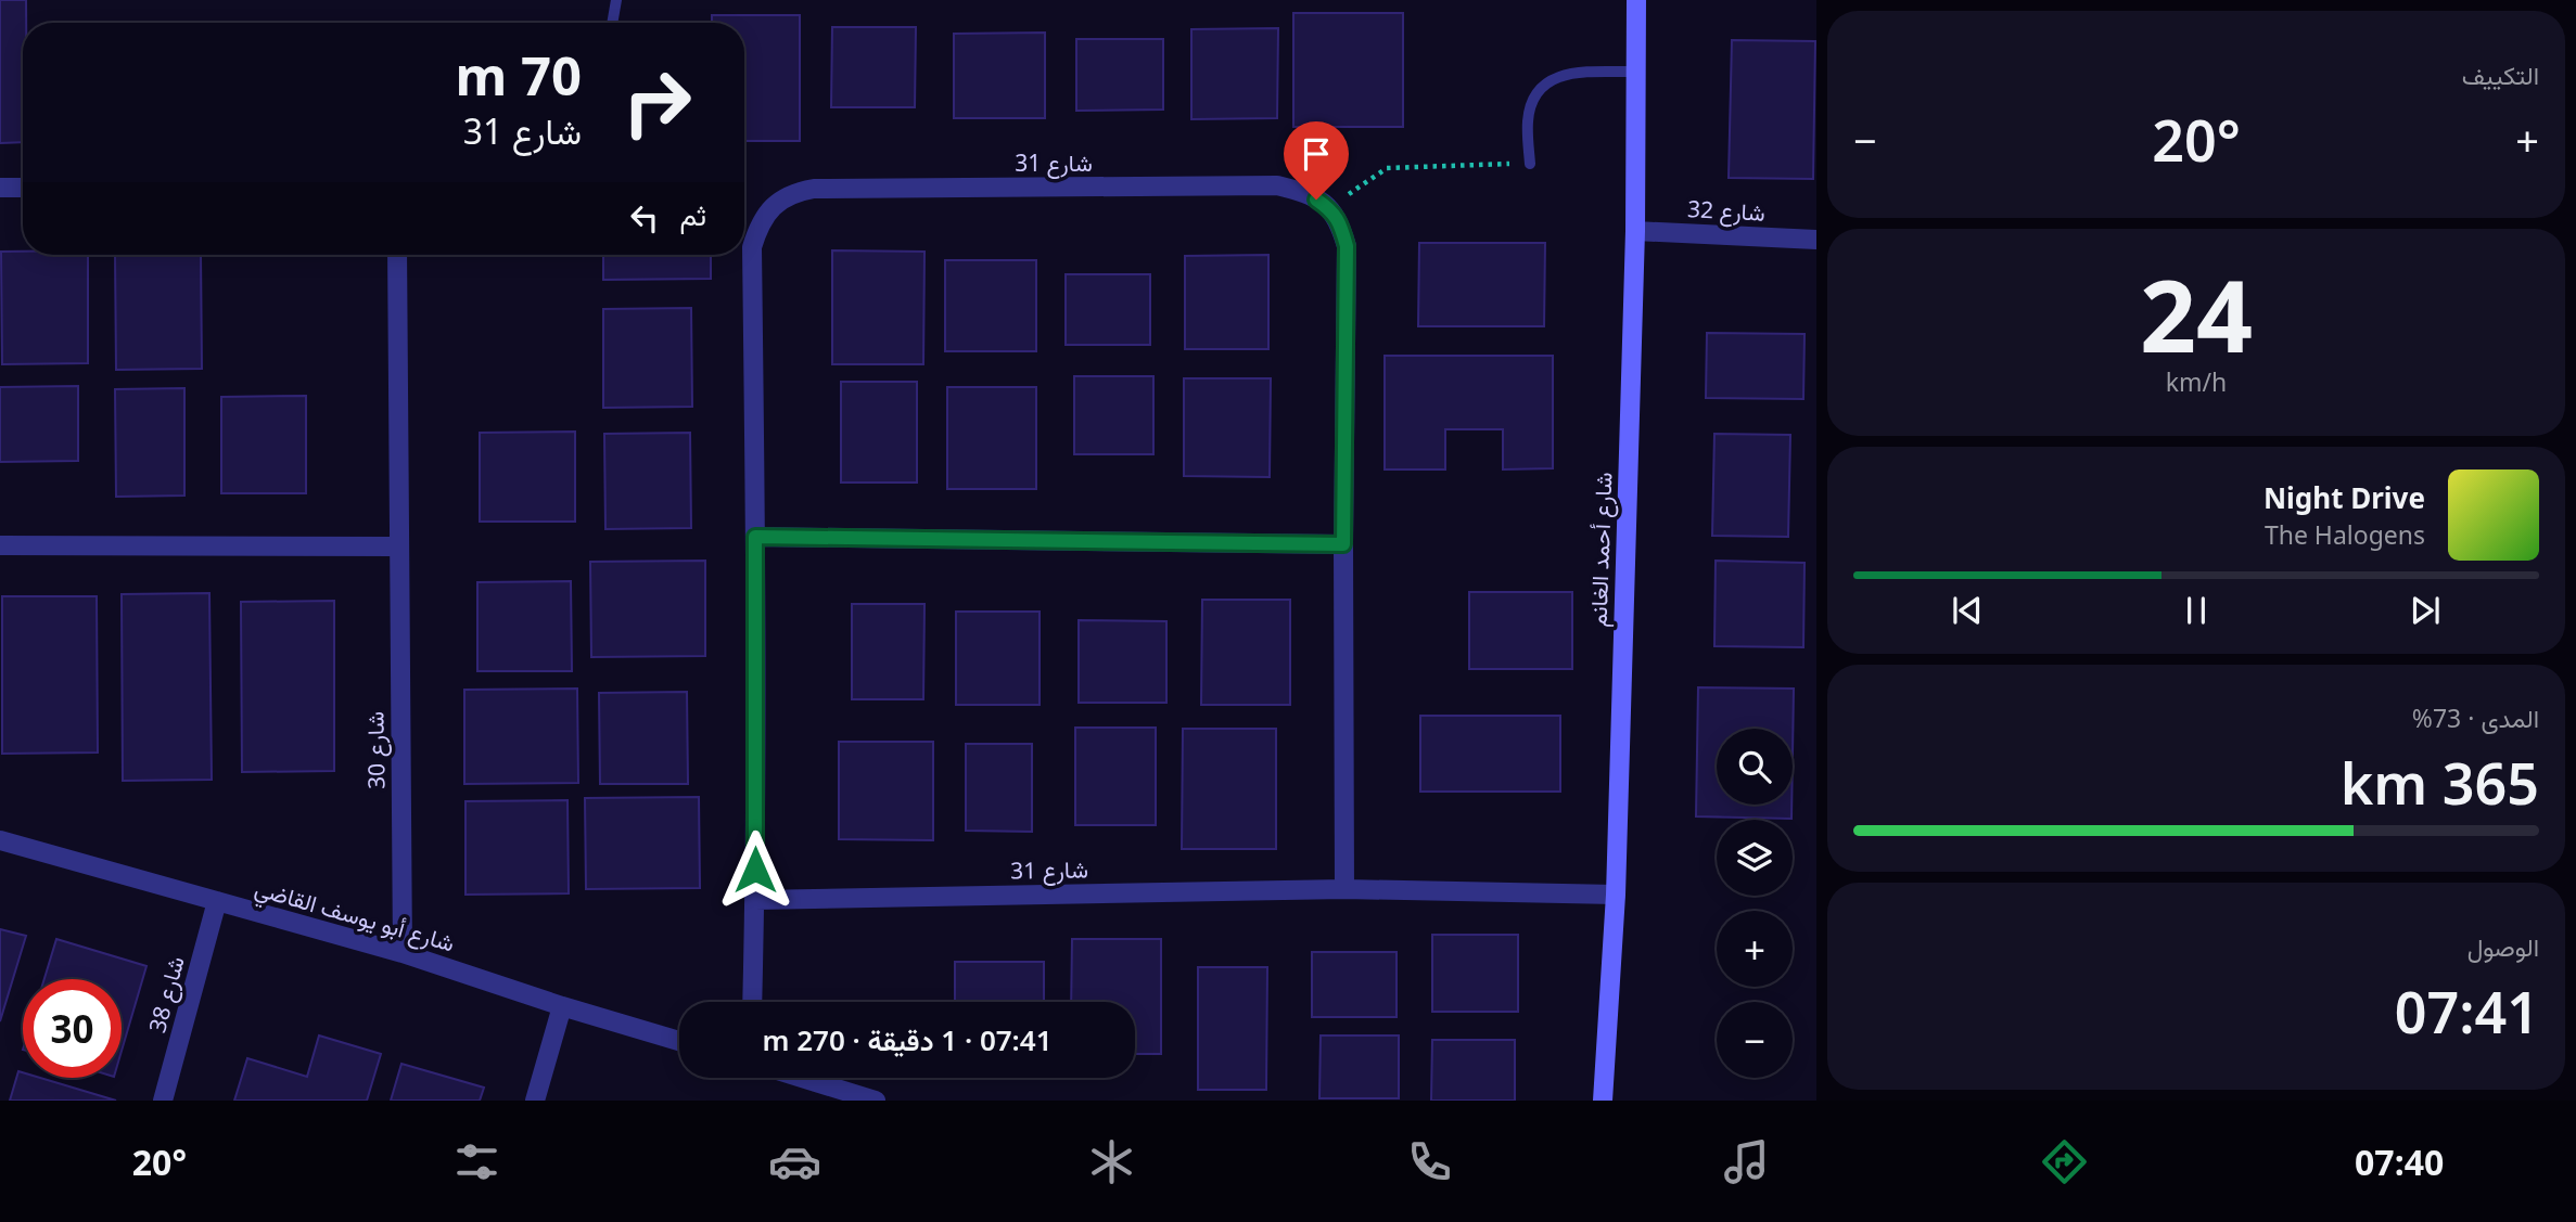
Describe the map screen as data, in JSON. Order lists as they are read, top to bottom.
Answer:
{
  "streets": {
    "street": [
      "شارع 31",
      "شارع 32",
      "شارع أحمد الغانم",
      "شارع 30",
      "شارع أبو يوسف القاضي",
      "شارع 38"
    ]
  },
  "crossings": [
    ["شارع 31", "شارع أحمد الغانم"],
    ["شارع 32", "شارع أحمد الغانم"],
    ["شارع 30", "شارع أبو يوسف القاضي"],
    ["شارع أبو يوسف القاضي", "شارع 38"]
  ],
  "page": {
    "tile": [
      "التكييف",
      ["24", "km/h"],
      ["المدى · 73%", "365 km"],
      ["الوصول", "07:41"]
    ],
    "turn": ["70 m", "شارع 31"],
    "heat": ["−", "20°", "+"],
    "then": "ثم",
    "song": ["Night Drive", "The Halogens"],
    "map_buttons": ["+", "−"],
    "limit": "30",
    "trip": "07:41 · 1 دقيقة · 270 m",
    "tabs": ["07:40", "20°"]
  }
}
